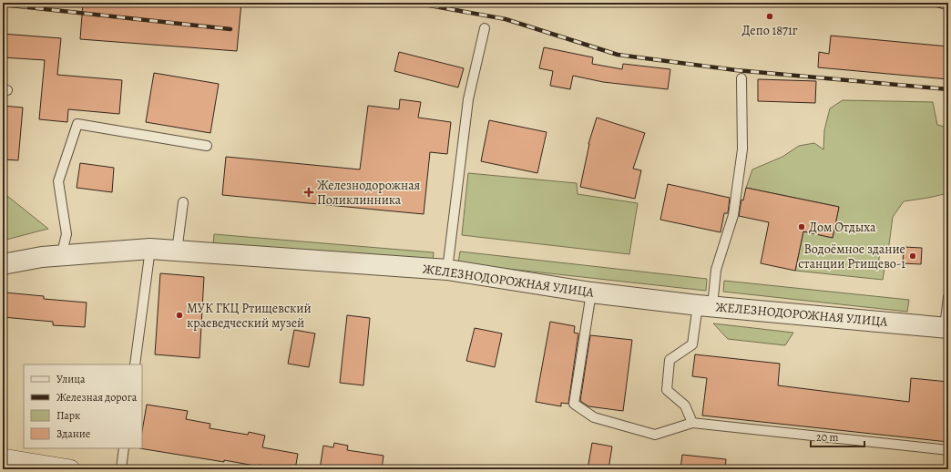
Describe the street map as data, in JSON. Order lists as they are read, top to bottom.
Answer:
{
  "streets": {
    "street": ["ЖЕЛЕЗНОДОРОЖНАЯ УЛИЦА"]
  },
  "places": {
    "other": [
      "Депо 1871г",
      "Дом Отдыха",
      "Водоёмное здание станции Ртищево-1",
      "МУК ГКЦ Ртищевский краеведческий музей"
    ],
    "health": ["Железнодорожная Поликлинника"]
  },
  "legend": [
    "Улица",
    "Железная дорога",
    "Парк",
    "Здание"
  ],
  "scale_bar": "20 m"
}
